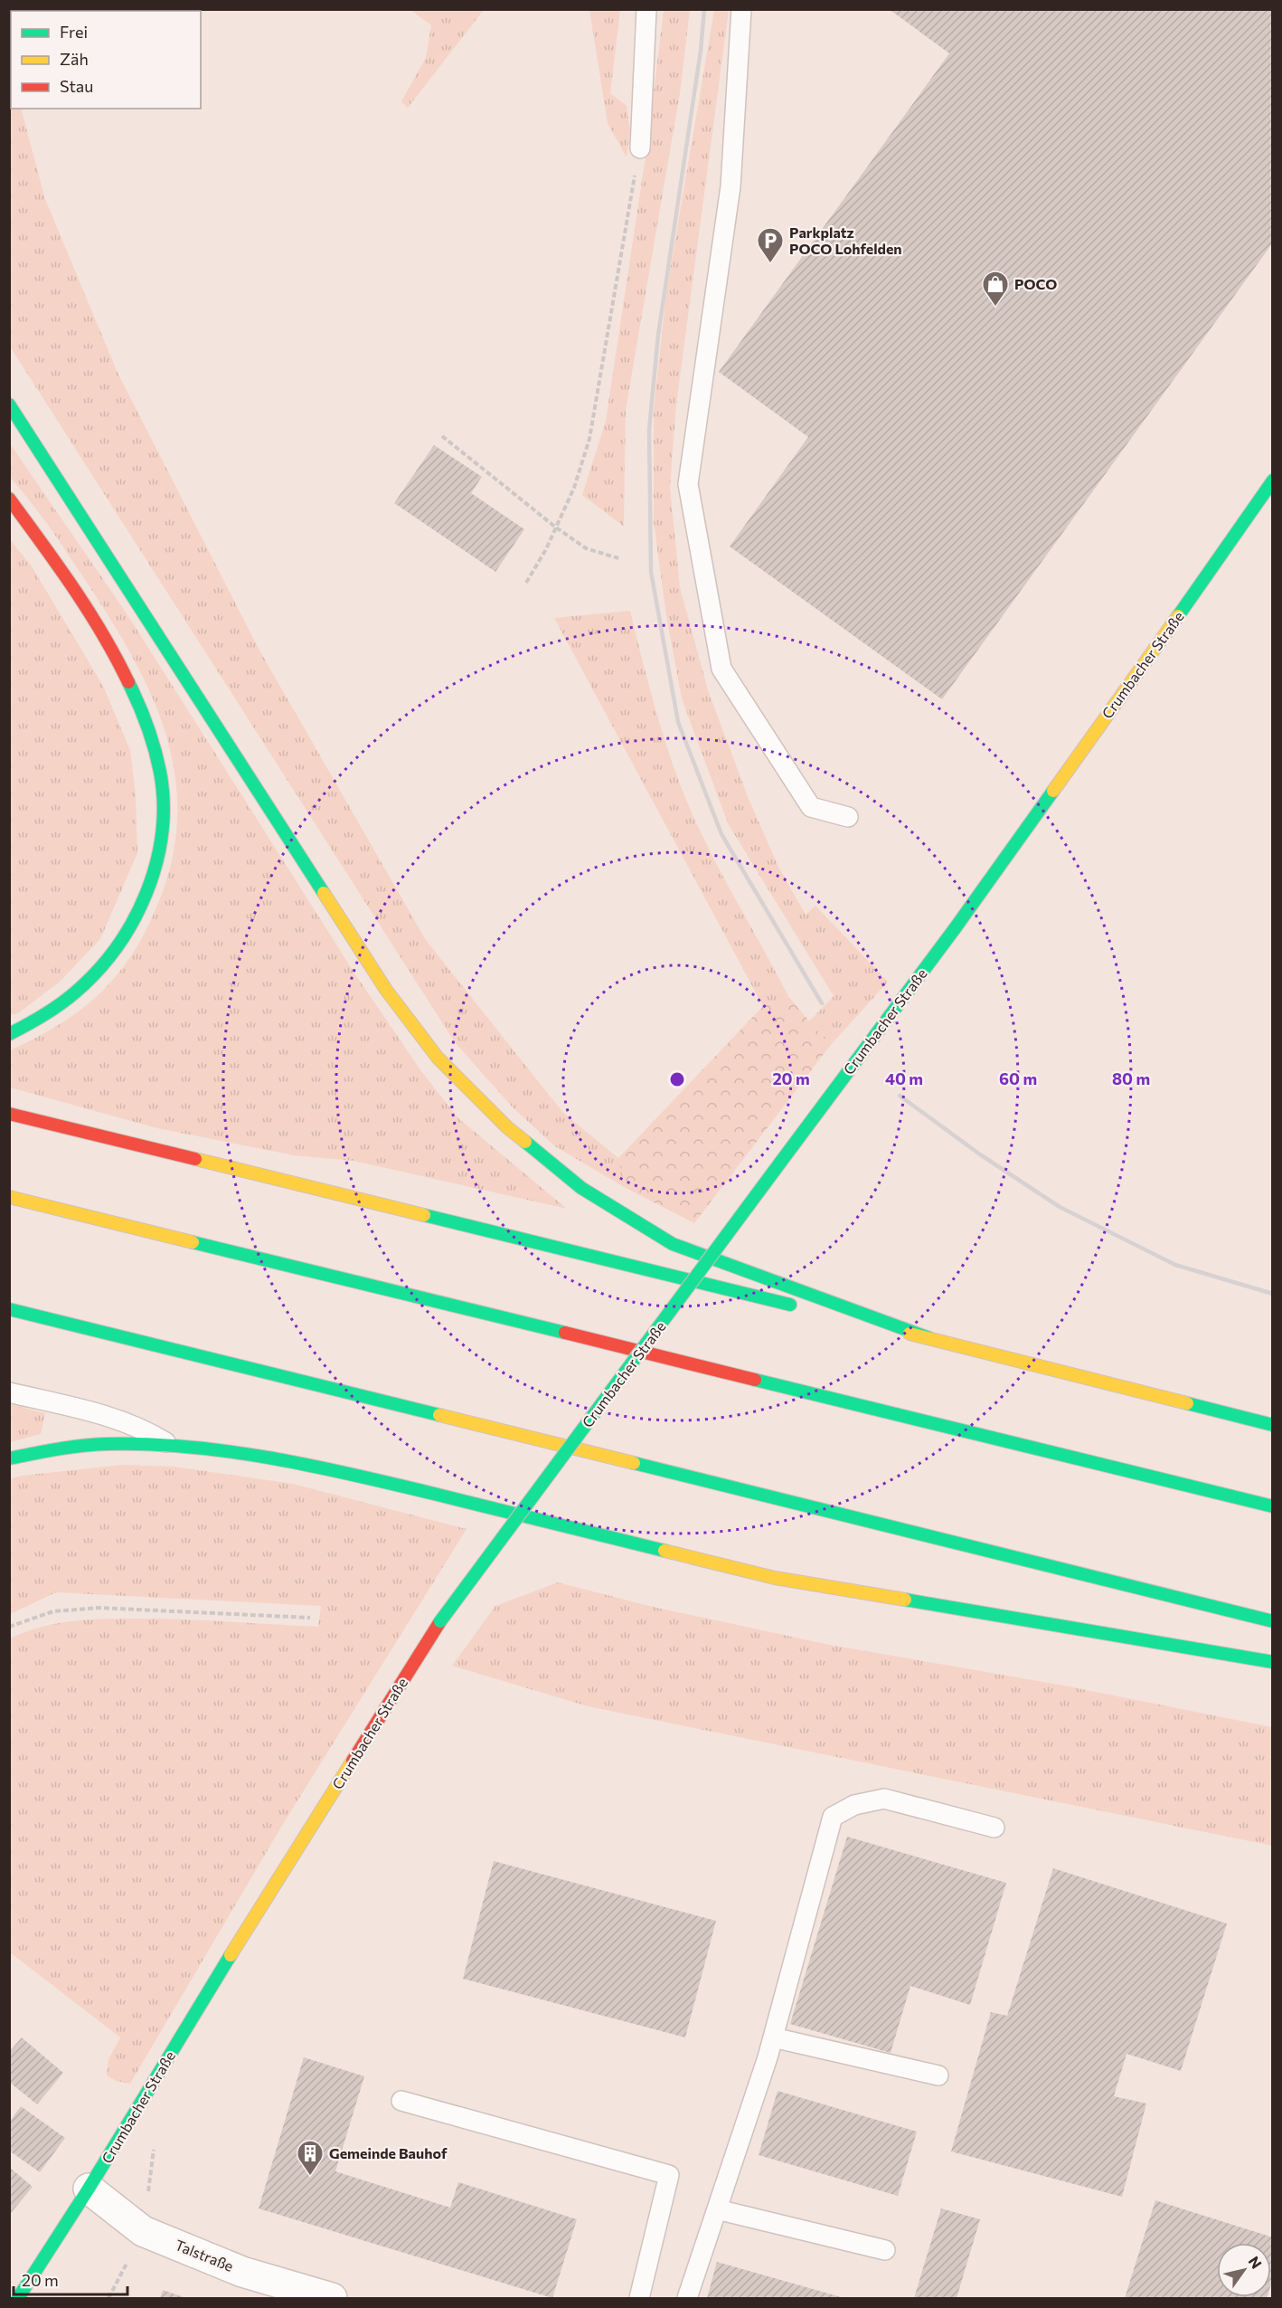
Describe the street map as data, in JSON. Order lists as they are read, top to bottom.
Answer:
{
  "streets": {
    "main road": ["Crumbacher Straße"],
    "street": ["Talstraße"]
  },
  "crossings": [
    ["Crumbacher Straße", "Talstraße"]
  ],
  "places": {
    "parking": ["Parkplatz POCO Lohfelden"],
    "shop": ["POCO"],
    "building": ["Gemeinde Bauhof"]
  },
  "legend": ["Frei", "Zäh", "Stau"],
  "scale_bar": "20 m",
  "north": "top right",
  "rings": [
    "20 m",
    "40 m",
    "60 m",
    "80 m"
  ]
}
